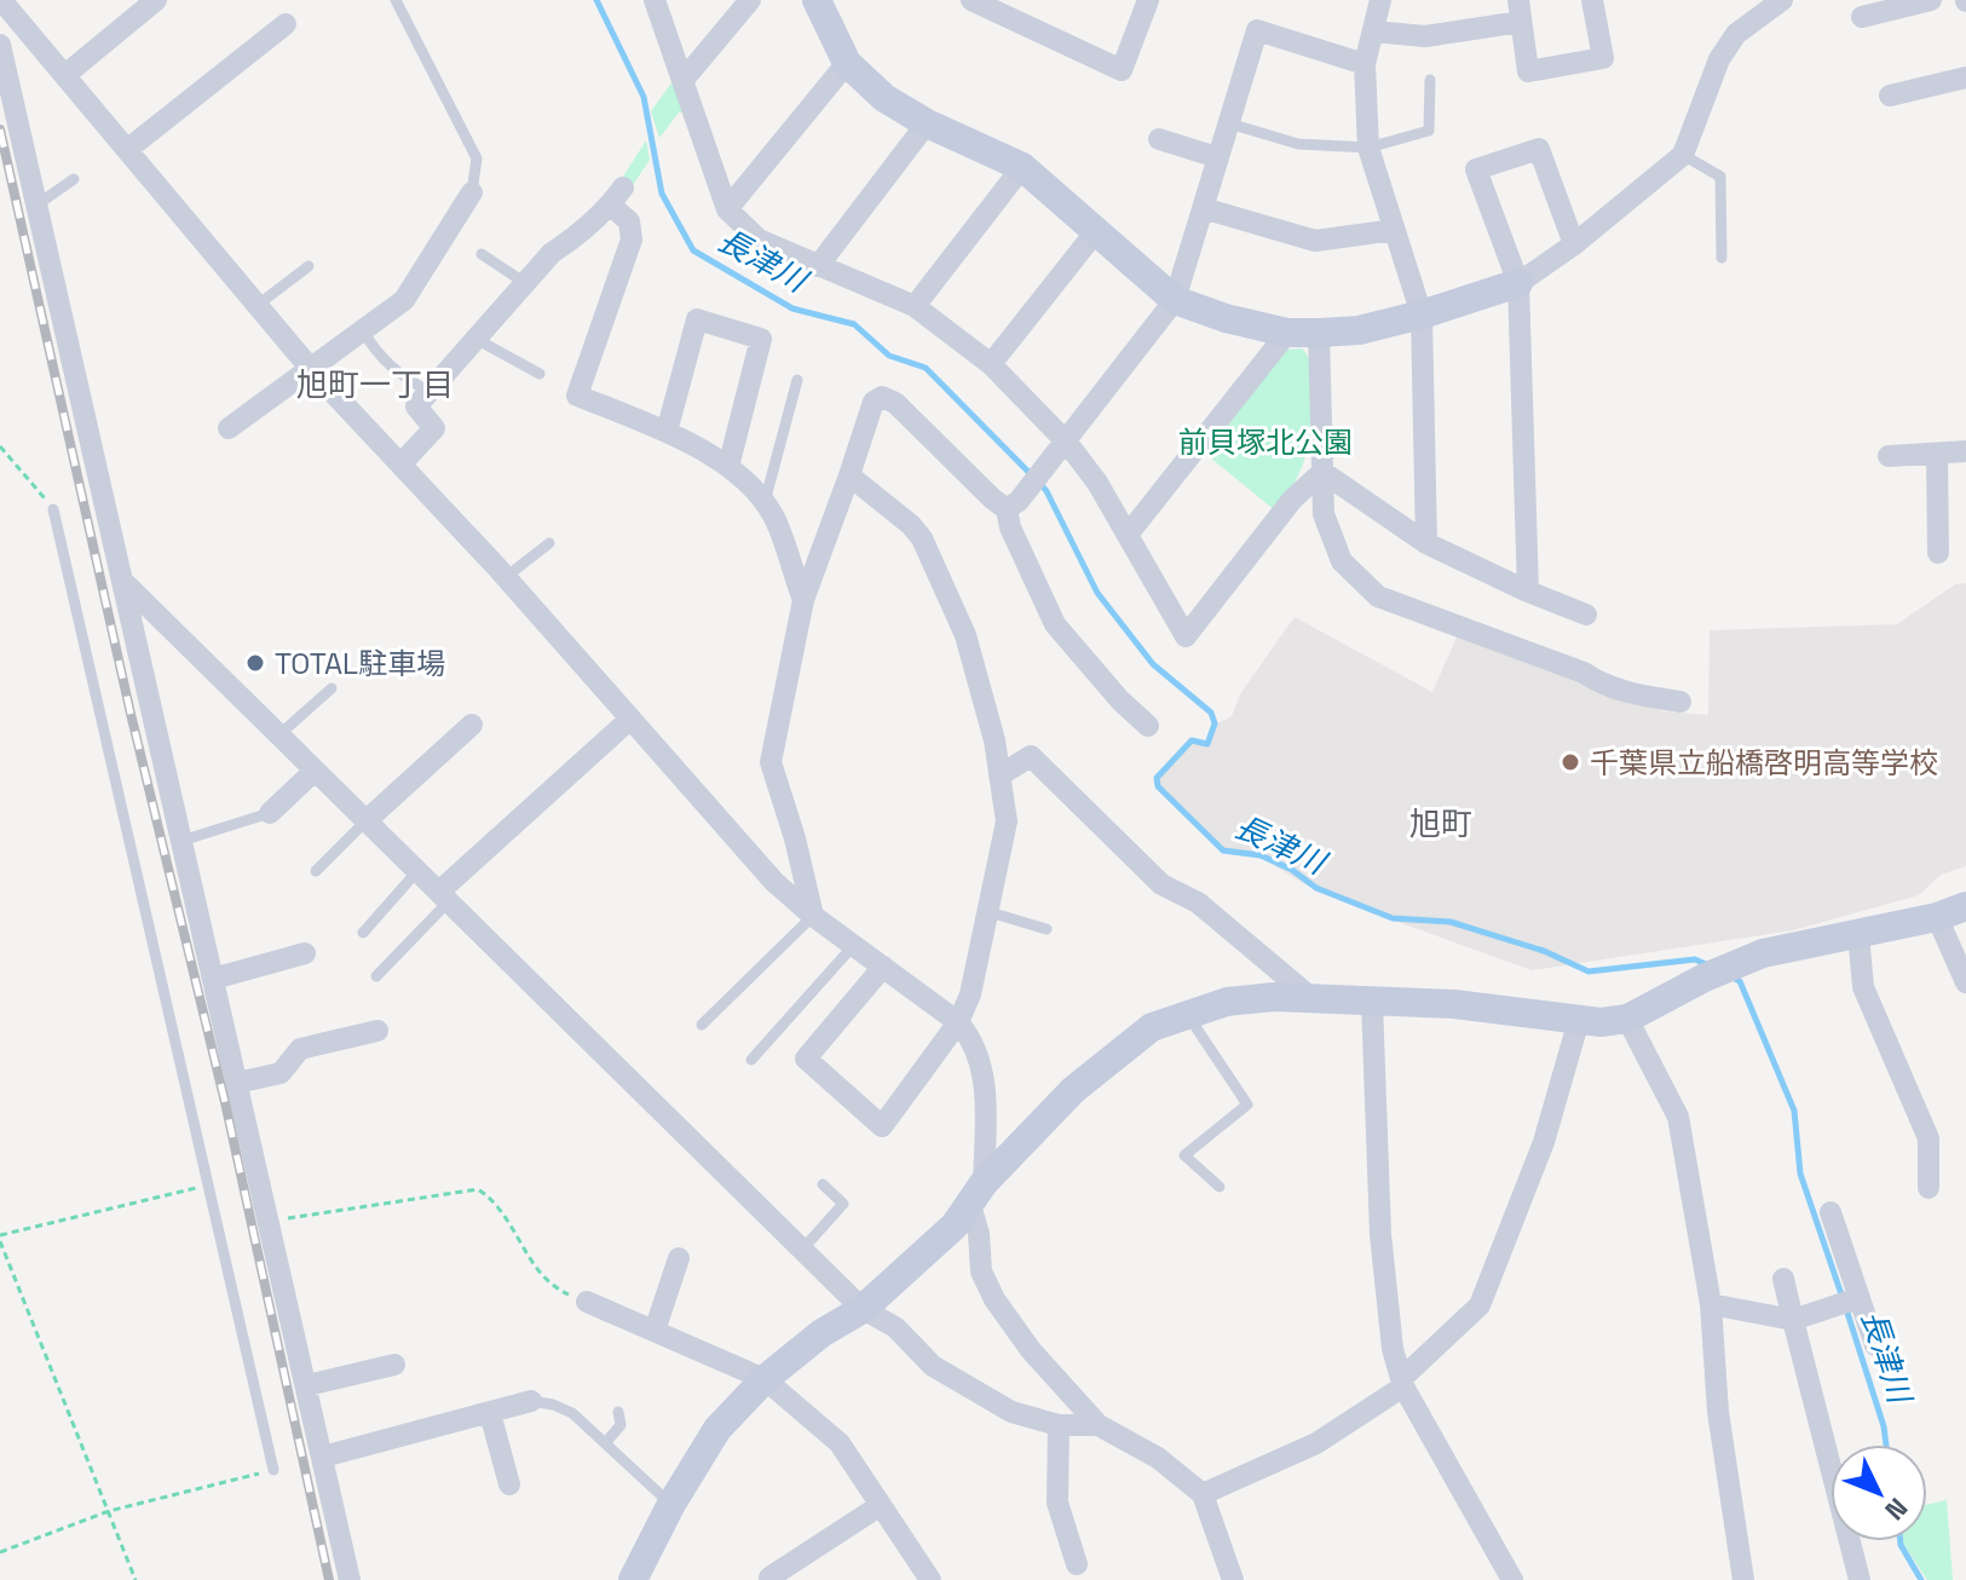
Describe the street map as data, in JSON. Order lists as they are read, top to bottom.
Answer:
{
  "districts": ["旭町一丁目", "旭町"],
  "water": ["長津川"],
  "parks": ["前貝塚北公園"],
  "places": ["TOTAL駐車場", "千葉県立船橋啓明高等学校"],
  "north": "bottom right"
}
